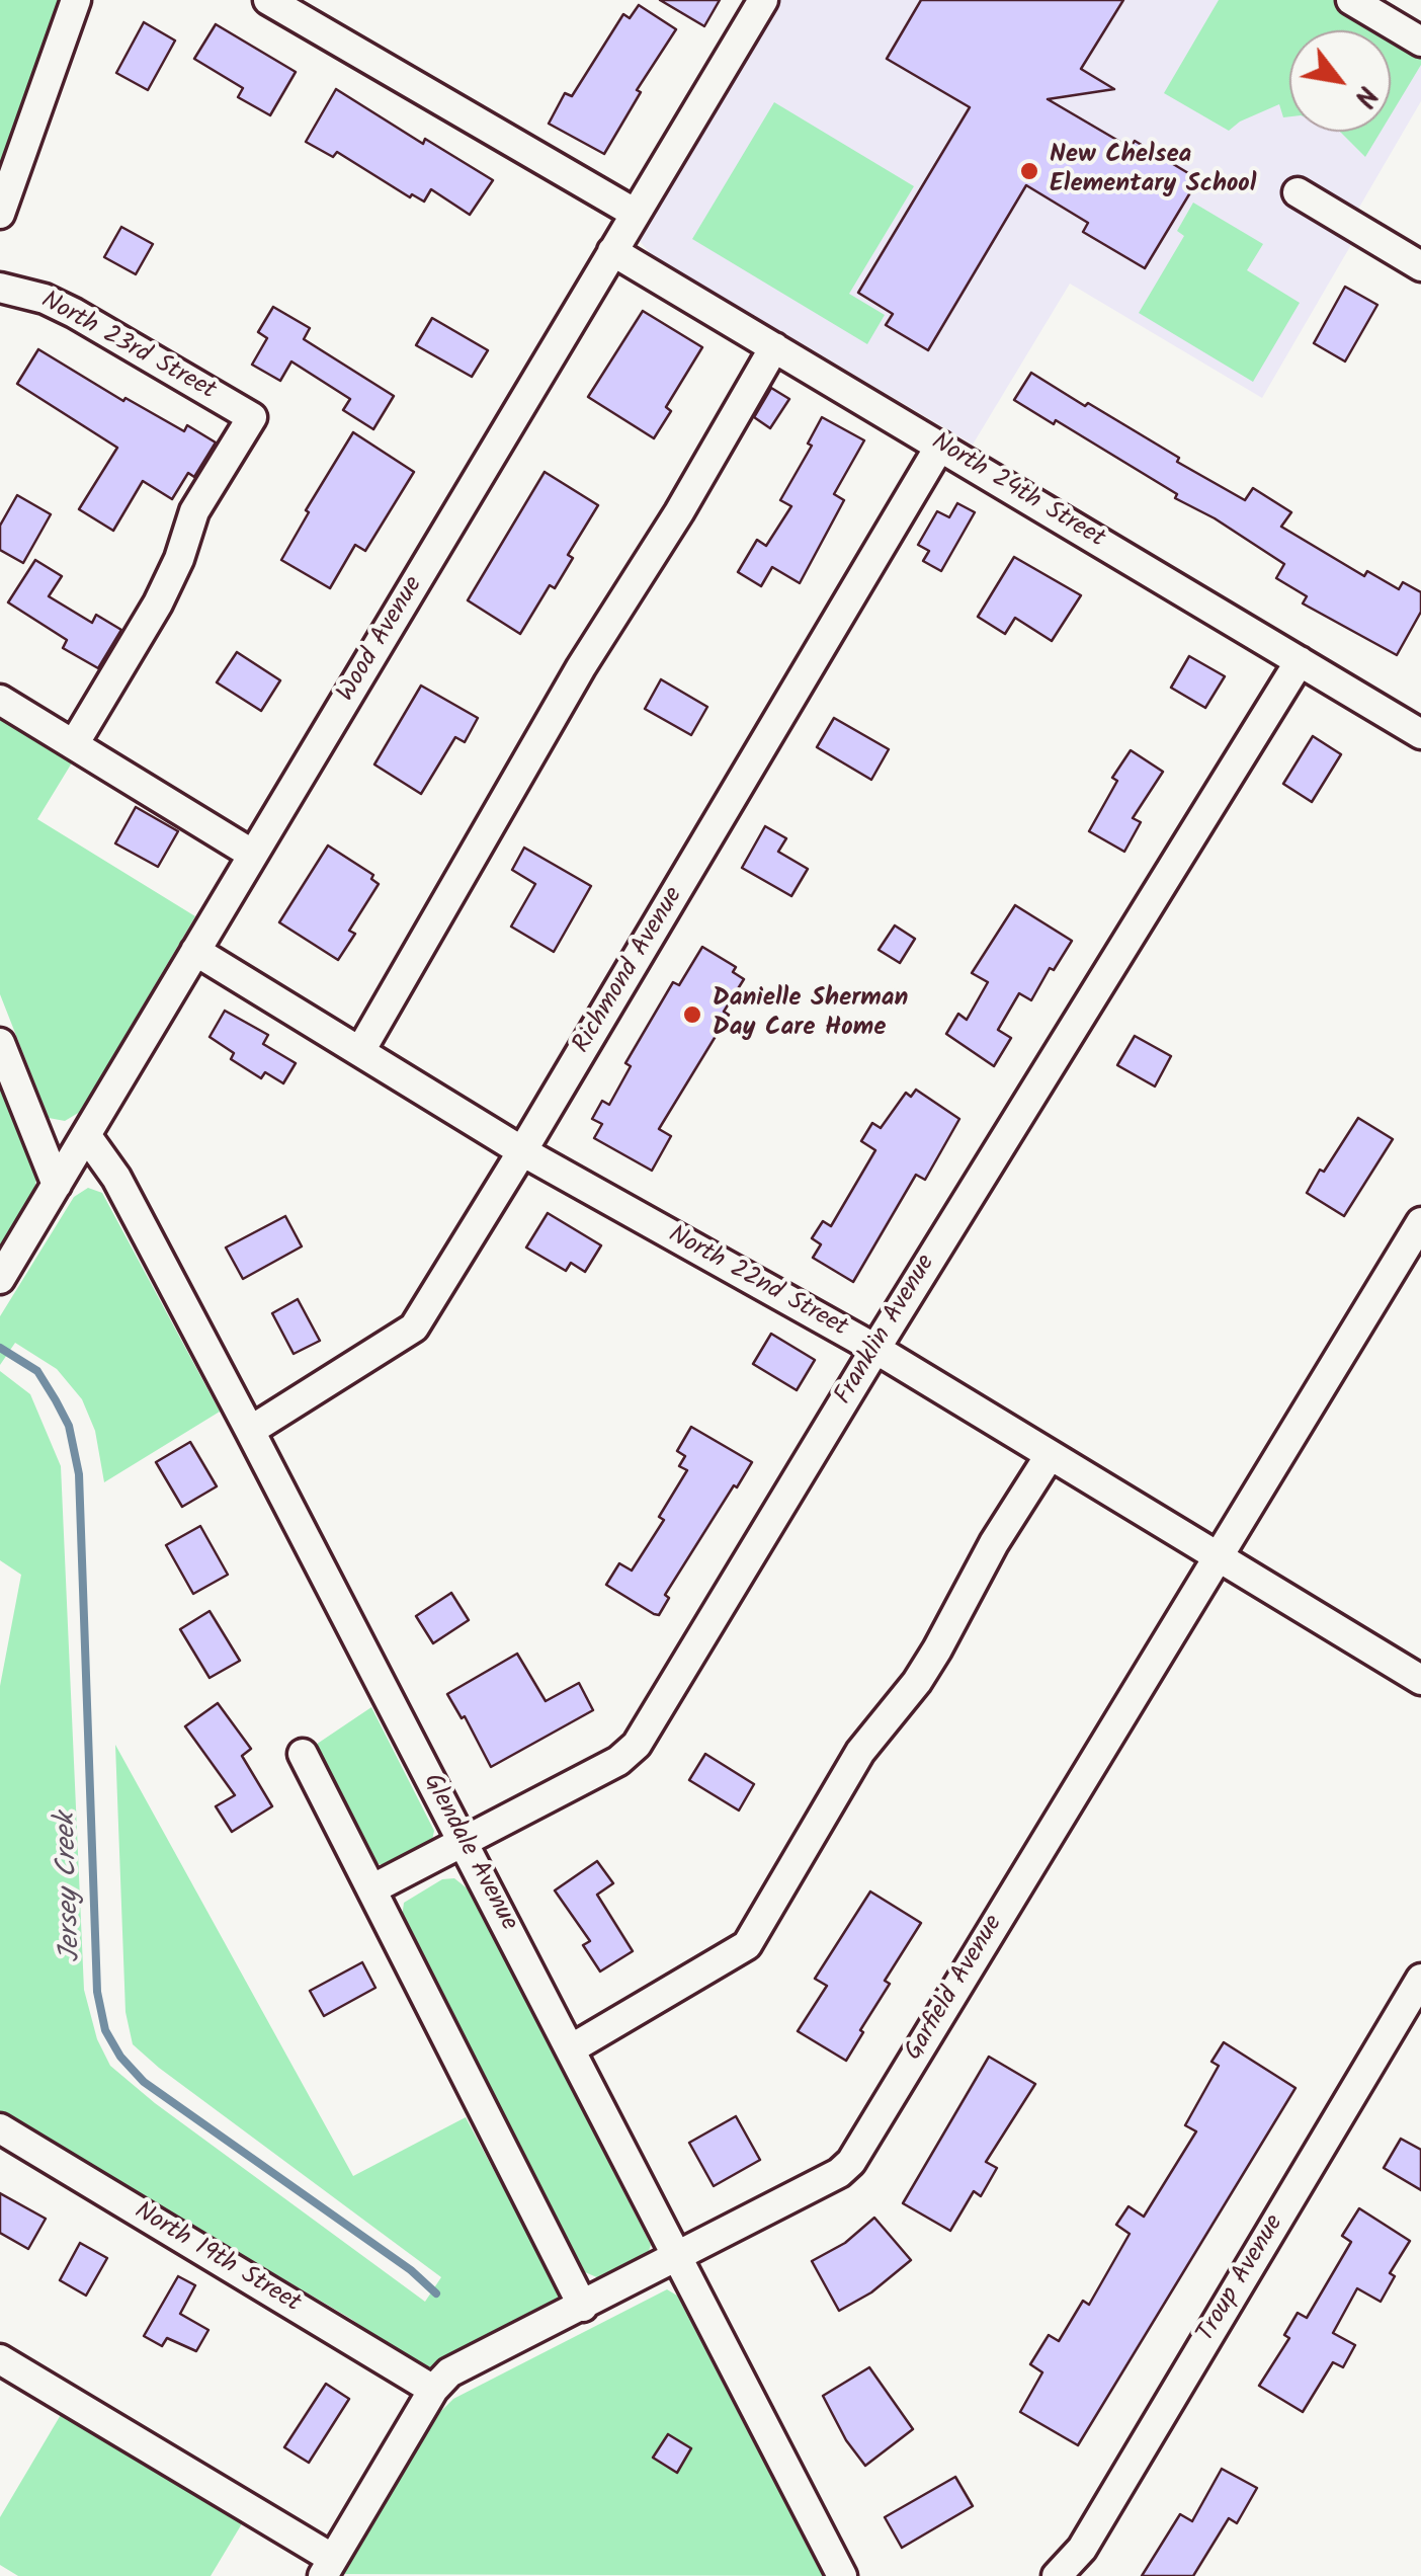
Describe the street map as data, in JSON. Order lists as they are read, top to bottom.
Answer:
{
  "streets": {
    "street": [
      "North 23rd Street",
      "North 24th Street",
      "Wood Avenue",
      "Richmond Avenue",
      "North 22nd Street",
      "Franklin Avenue",
      "Glendale Avenue",
      "Garfield Avenue",
      "North 19th Street",
      "Troup Avenue"
    ]
  },
  "crossings": [
    ["North 24th Street", "Wood Avenue"],
    ["North 24th Street", "Richmond Avenue"],
    ["North 24th Street", "Franklin Avenue"],
    ["Wood Avenue", "North 22nd Street"],
    ["Wood Avenue", "Glendale Avenue"],
    ["Richmond Avenue", "North 22nd Street"],
    ["Richmond Avenue", "Glendale Avenue"],
    ["North 22nd Street", "Franklin Avenue"],
    ["North 22nd Street", "Garfield Avenue"],
    ["Franklin Avenue", "Glendale Avenue"],
    ["Glendale Avenue", "Garfield Avenue"],
    ["Garfield Avenue", "North 19th Street"]
  ],
  "water": ["Jersey Creek"],
  "places": ["New Chelsea Elementary School", "Danielle Sherman Day Care Home"],
  "north": "bottom right"
}
